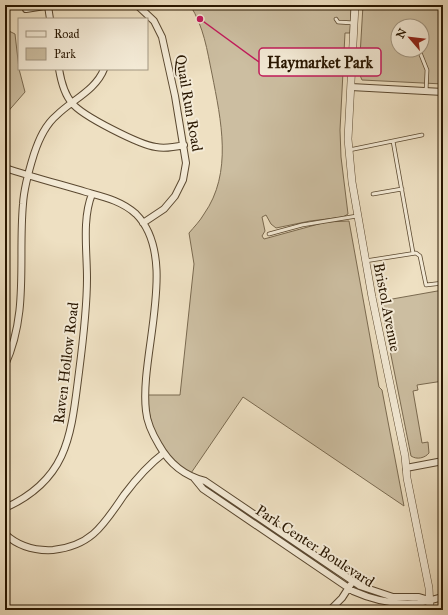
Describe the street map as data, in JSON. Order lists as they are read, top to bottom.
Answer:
{
  "streets": {
    "street": [
      "Quail Run Road",
      "Bristol Avenue",
      "Raven Hollow Road",
      "Park Center Boulevard"
    ]
  },
  "crossings": [
    ["Quail Run Road", "Park Center Boulevard"],
    ["Bristol Avenue", "Park Center Boulevard"],
    ["Raven Hollow Road", "Park Center Boulevard"]
  ],
  "places": ["Haymarket Park"],
  "legend": ["Road", "Park"],
  "north": "top left"
}
